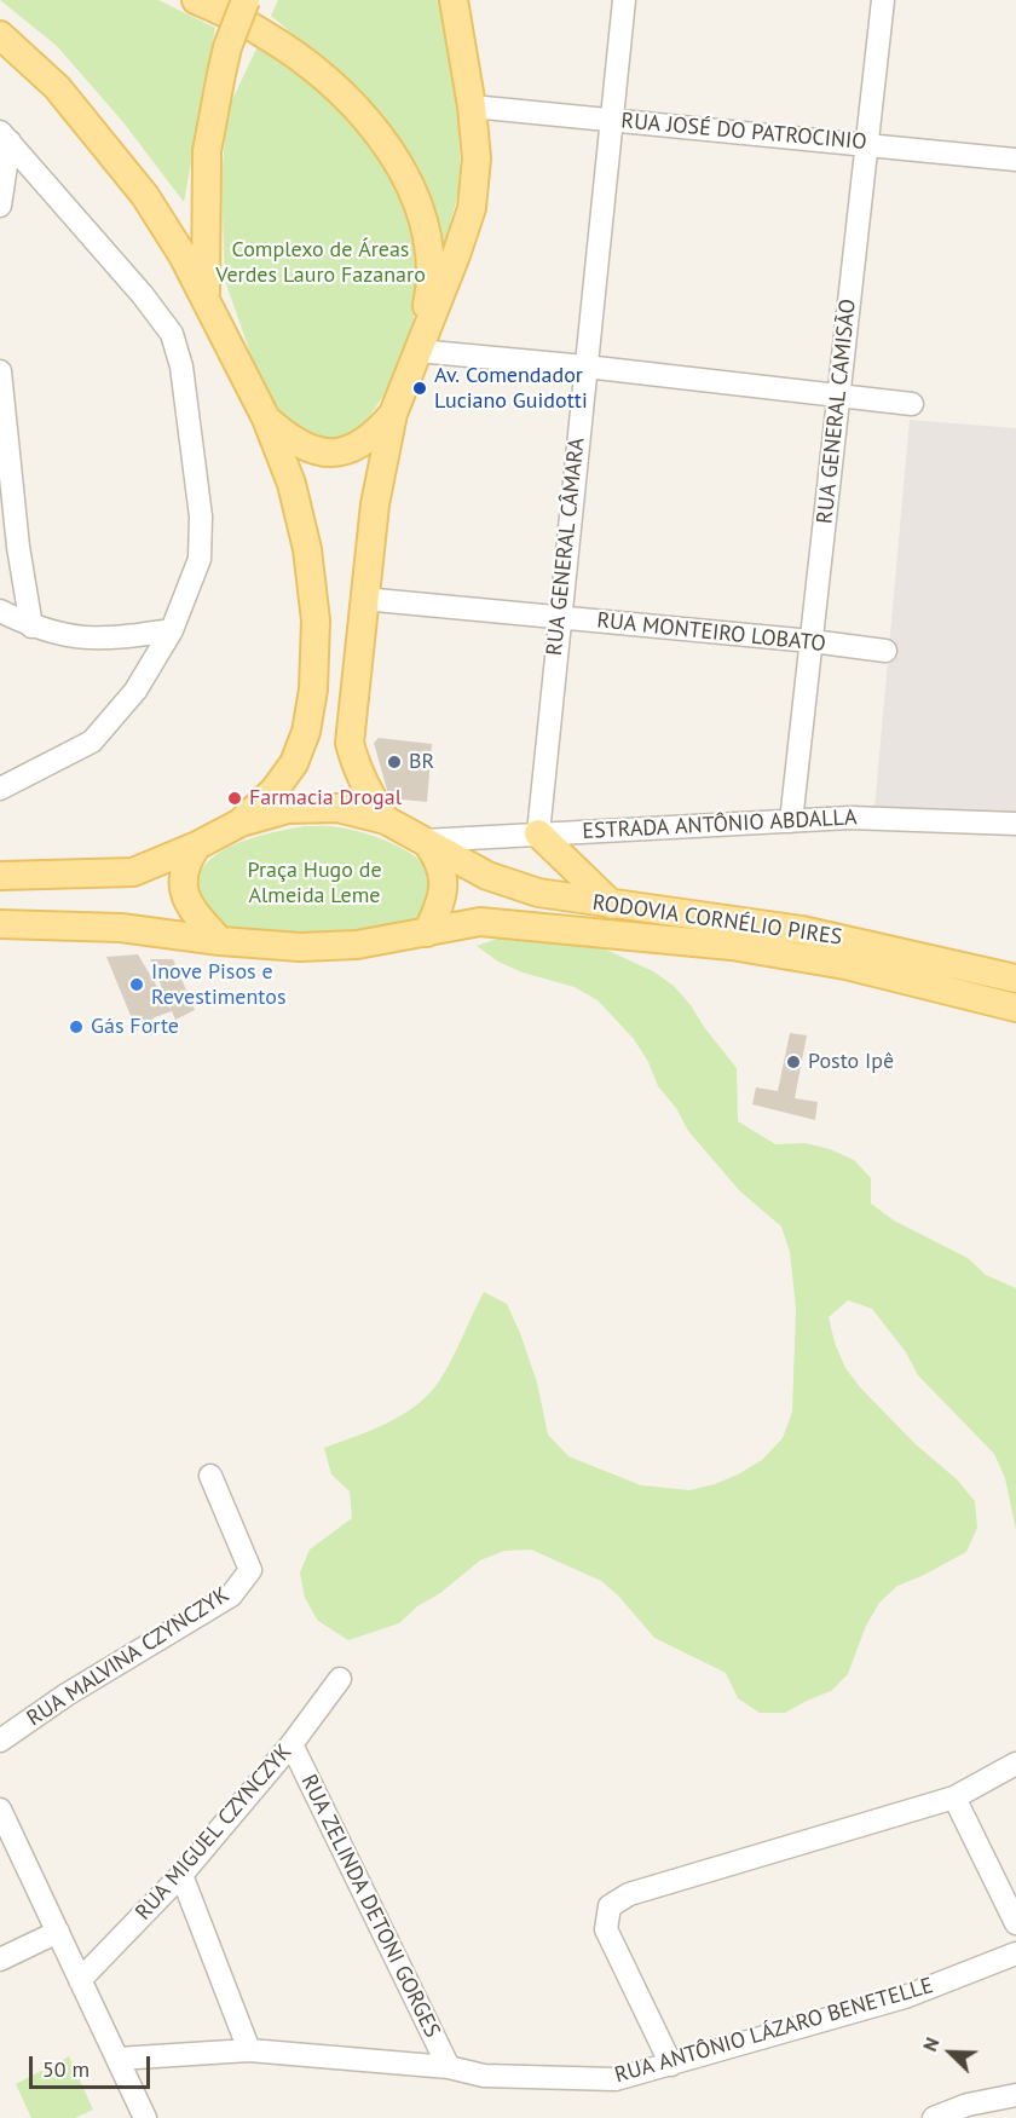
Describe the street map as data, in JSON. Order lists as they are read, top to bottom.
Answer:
{
  "streets": {
    "main road": ["RODOVIA CORNÉLIO PIRES"],
    "street": [
      "RUA JOSÉ DO PATROCINIO",
      "RUA GENERAL CAMISÃO",
      "RUA GENERAL CÂMARA",
      "RUA MONTEIRO LOBATO",
      "ESTRADA ANTÔNIO ABDALLA",
      "RUA MALVINA CZYNCZYK",
      "RUA MIGUEL CZYNCZYK",
      "RUA ZELINDA DETONI GORGES",
      "RUA ANTÔNIO LÁZARO BENETELLE"
    ]
  },
  "crossings": [
    ["RUA JOSÉ DO PATROCINIO", "RUA GENERAL CAMISÃO"],
    ["RUA JOSÉ DO PATROCINIO", "RUA GENERAL CÂMARA"],
    ["RUA GENERAL CAMISÃO", "RUA MONTEIRO LOBATO"],
    ["RUA GENERAL CAMISÃO", "ESTRADA ANTÔNIO ABDALLA"],
    ["RUA GENERAL CÂMARA", "RUA MONTEIRO LOBATO"],
    ["RUA GENERAL CÂMARA", "ESTRADA ANTÔNIO ABDALLA"],
    ["ESTRADA ANTÔNIO ABDALLA", "RODOVIA CORNÉLIO PIRES"],
    ["RUA MIGUEL CZYNCZYK", "RUA ZELINDA DETONI GORGES"],
    ["RUA ZELINDA DETONI GORGES", "RUA ANTÔNIO LÁZARO BENETELLE"]
  ],
  "parks": ["Complexo de Áreas Verdes Lauro Fazanaro", "Praça Hugo de Almeida Leme"],
  "places": [
    "Av. Comendador Luciano Guidotti",
    "BR",
    "Farmacia Drogal",
    "Inove Pisos e Revestimentos",
    "Gás Forte",
    "Posto Ipê"
  ],
  "scale_bar": "50 m",
  "north": "top left"
}
